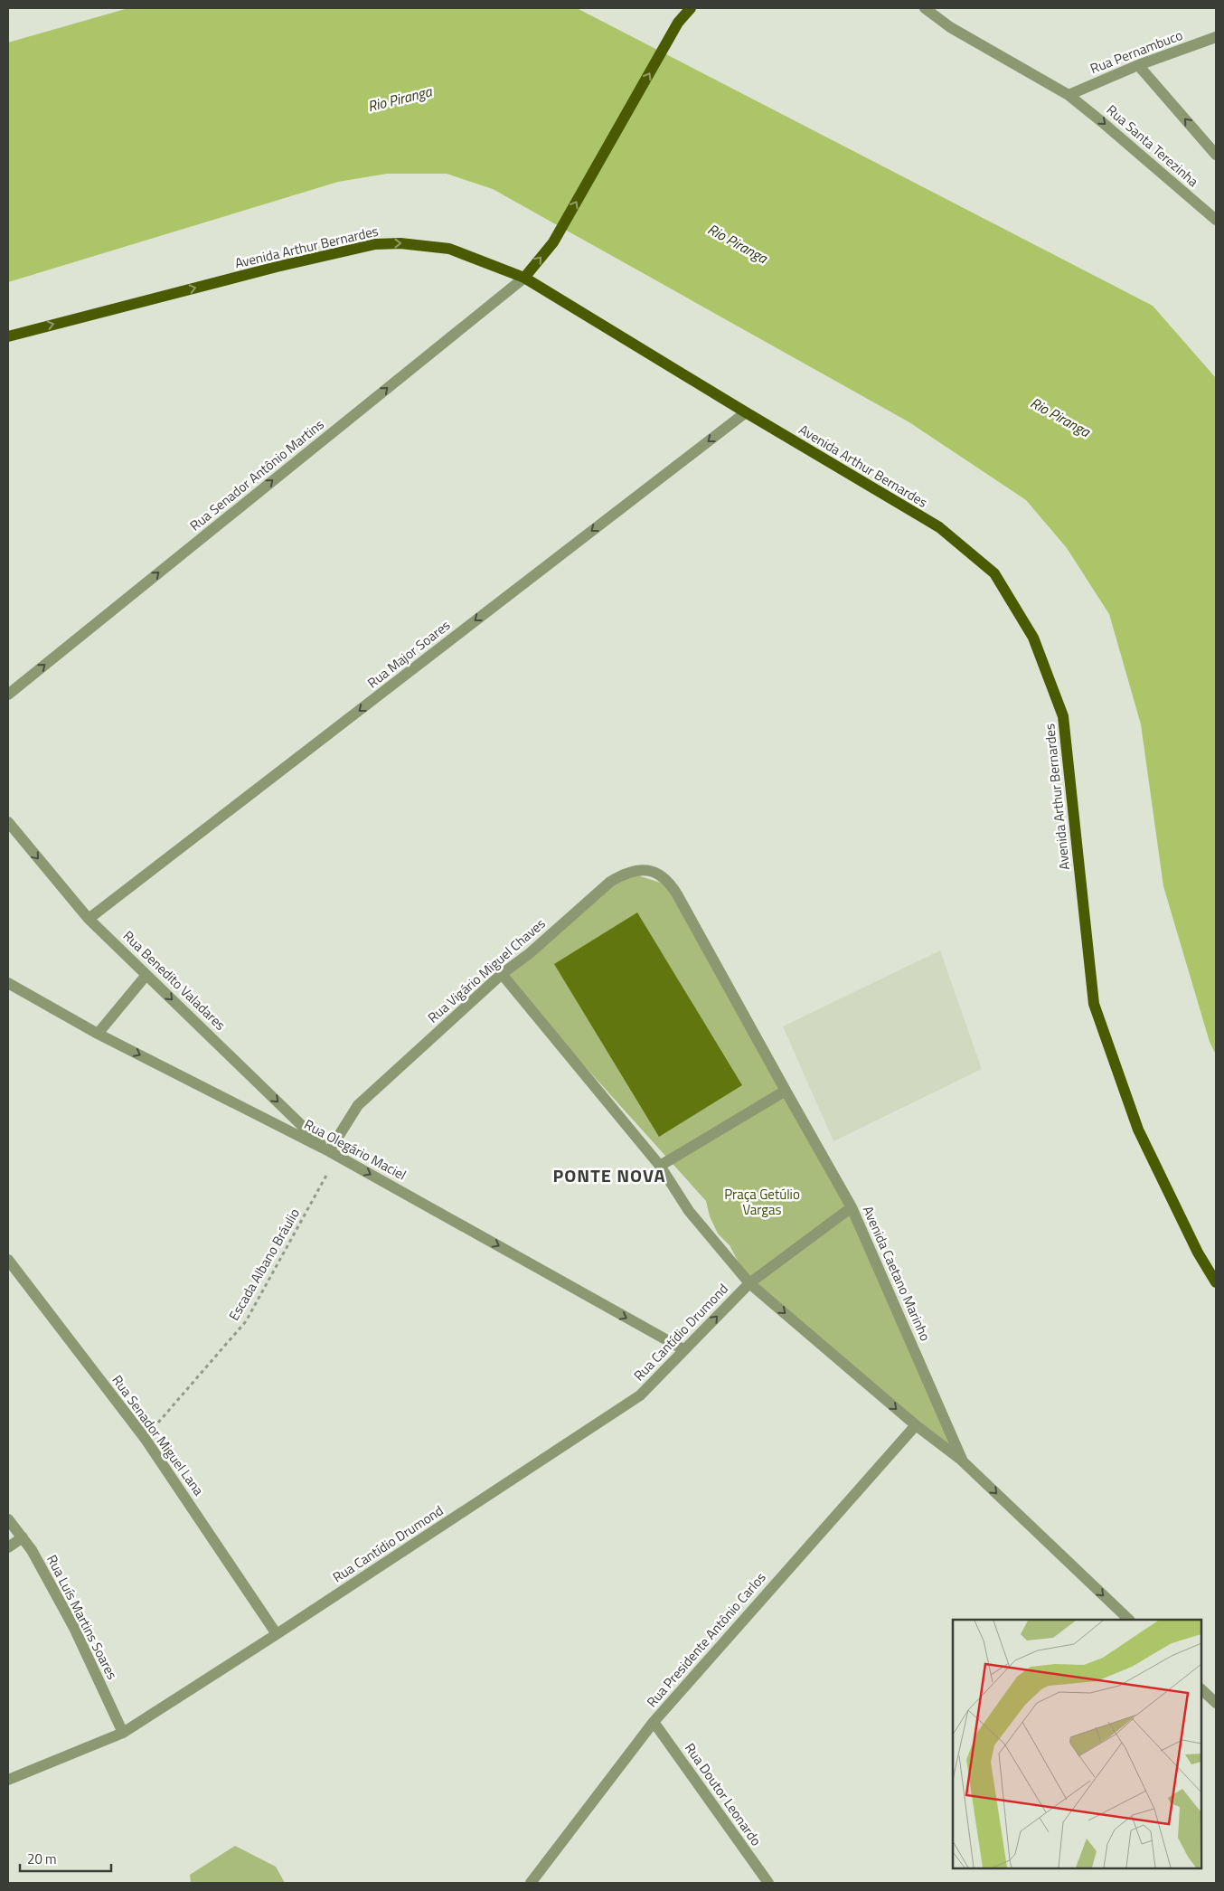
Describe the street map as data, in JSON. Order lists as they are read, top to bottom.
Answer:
{
  "streets": {
    "main road": ["Avenida Arthur Bernardes"],
    "street": [
      "Rua Pernambuco",
      "Rua Santa Terezinha",
      "Rua Senador Antônio Martins",
      "Rua Major Soares",
      "Rua Vigário Miguel Chaves",
      "Rua Benedito Valadares",
      "Rua Olegário Maciel",
      "Avenida Caetano Marinho",
      "Rua Cantídio Drumond",
      "Rua Senador Miguel Lana",
      "Rua Luís Martins Soares",
      "Rua Presidente Antônio Carlos",
      "Rua Doutor Leonardo"
    ],
    "path": ["Escada Albano Bráulio"]
  },
  "crossings": [
    ["Rua Pernambuco", "Rua Santa Terezinha"],
    ["Avenida Arthur Bernardes", "Rua Senador Antônio Martins"],
    ["Avenida Arthur Bernardes", "Rua Major Soares"],
    ["Rua Major Soares", "Rua Benedito Valadares"],
    ["Rua Vigário Miguel Chaves", "Rua Benedito Valadares"],
    ["Rua Vigário Miguel Chaves", "Rua Olegário Maciel"],
    ["Rua Vigário Miguel Chaves", "Escada Albano Bráulio"],
    ["Rua Vigário Miguel Chaves", "Avenida Caetano Marinho"],
    ["Rua Benedito Valadares", "Rua Olegário Maciel"],
    ["Rua Benedito Valadares", "Escada Albano Bráulio"],
    ["Rua Olegário Maciel", "Escada Albano Bráulio"],
    ["Rua Olegário Maciel", "Rua Cantídio Drumond"],
    ["Escada Albano Bráulio", "Rua Senador Miguel Lana"],
    ["Avenida Caetano Marinho", "Rua Cantídio Drumond"],
    ["Rua Cantídio Drumond", "Rua Senador Miguel Lana"],
    ["Rua Cantídio Drumond", "Rua Luís Martins Soares"],
    ["Rua Presidente Antônio Carlos", "Rua Doutor Leonardo"]
  ],
  "one_way": [
    "Rua Senador Antônio Martins",
    "Rua Major Soares",
    "Rua Benedito Valadares",
    "Rua Olegário Maciel"
  ],
  "districts": ["PONTE NOVA"],
  "water": ["Rio Piranga"],
  "parks": ["Praça Getúlio Vargas"],
  "scale_bar": "20 m"
}
